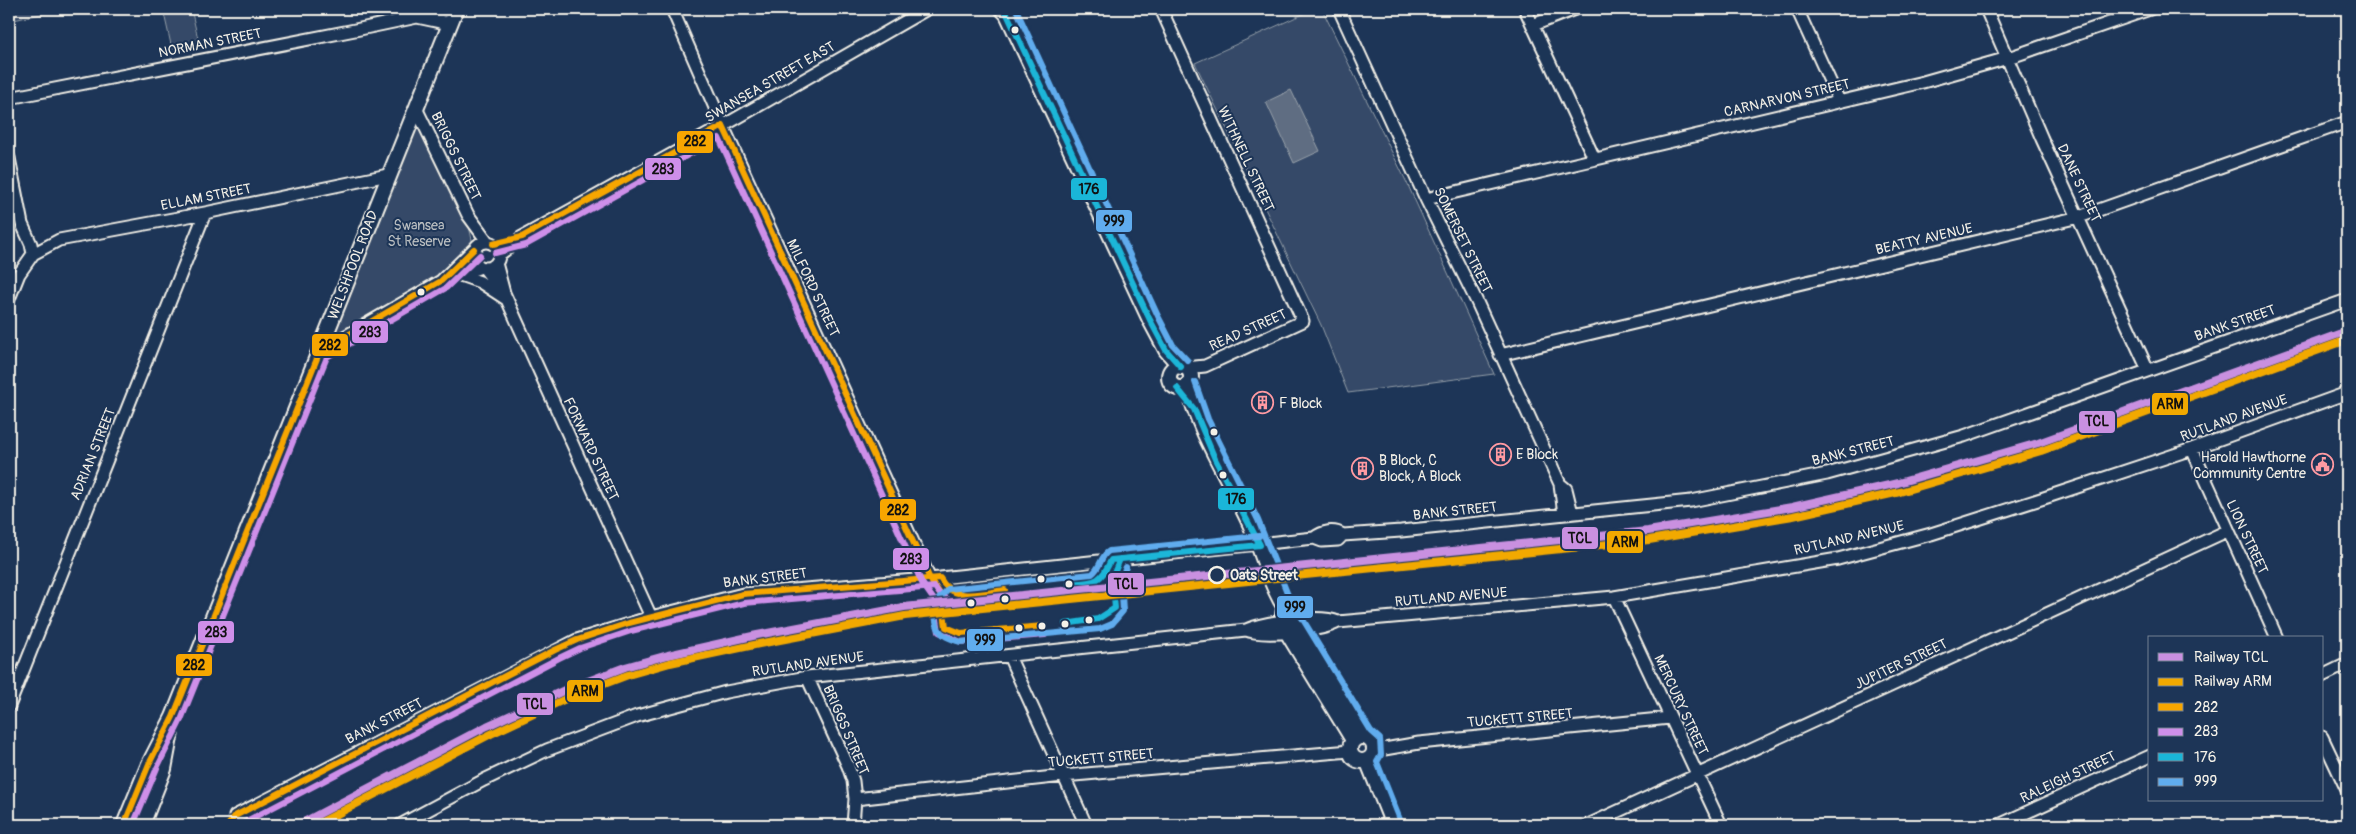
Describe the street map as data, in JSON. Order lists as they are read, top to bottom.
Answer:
{
  "streets": {
    "main road": ["WELSHPOOL ROAD"],
    "street": [
      "NORMAN STREET",
      "SWANSEA STREET EAST",
      "CARNARVON STREET",
      "BRIGGS STREET",
      "WITHNELL STREET",
      "DANE STREET",
      "ELLAM STREET",
      "BEATTY AVENUE",
      "SOMERSET STREET",
      "MILFORD STREET",
      "BANK STREET",
      "READ STREET",
      "RUTLAND AVENUE",
      "FORWARD STREET",
      "ADRIAN STREET",
      "LION STREET",
      "JUPITER STREET",
      "MERCURY STREET",
      "TUCKETT STREET",
      "RALEIGH STREET"
    ]
  },
  "crossings": [
    ["NORMAN STREET", "WELSHPOOL ROAD"],
    ["SWANSEA STREET EAST", "BRIGGS STREET"],
    ["SWANSEA STREET EAST", "MILFORD STREET"],
    ["SWANSEA STREET EAST", "FORWARD STREET"],
    ["CARNARVON STREET", "DANE STREET"],
    ["CARNARVON STREET", "SOMERSET STREET"],
    ["BRIGGS STREET", "WELSHPOOL ROAD"],
    ["BRIGGS STREET", "RUTLAND AVENUE"],
    ["BRIGGS STREET", "FORWARD STREET"],
    ["BRIGGS STREET", "TUCKETT STREET"],
    ["WITHNELL STREET", "READ STREET"],
    ["DANE STREET", "BEATTY AVENUE"],
    ["DANE STREET", "BANK STREET"],
    ["ELLAM STREET", "WELSHPOOL ROAD"],
    ["ELLAM STREET", "ADRIAN STREET"],
    ["BEATTY AVENUE", "SOMERSET STREET"],
    ["SOMERSET STREET", "BANK STREET"],
    ["MILFORD STREET", "BANK STREET"],
    ["BANK STREET", "FORWARD STREET"],
    ["RUTLAND AVENUE", "LION STREET"],
    ["RUTLAND AVENUE", "MERCURY STREET"],
    ["LION STREET", "JUPITER STREET"],
    ["JUPITER STREET", "MERCURY STREET"],
    ["MERCURY STREET", "TUCKETT STREET"]
  ],
  "parks": ["Swansea St Reserve"],
  "places": {
    "building": ["F Block", "E Block", "B Block, C Block, A Block"],
    "public building": ["Harold Hawthorne Community Centre"],
    "other": ["Oats Street"]
  },
  "lines": [
    "transit line 176",
    "transit line 999",
    "transit line 282",
    "transit line 283",
    "rail line TCL",
    "rail line ARM"
  ],
  "legend": [
    "Railway TCL",
    "Railway ARM",
    "282",
    "283",
    "176",
    "999"
  ]
}
